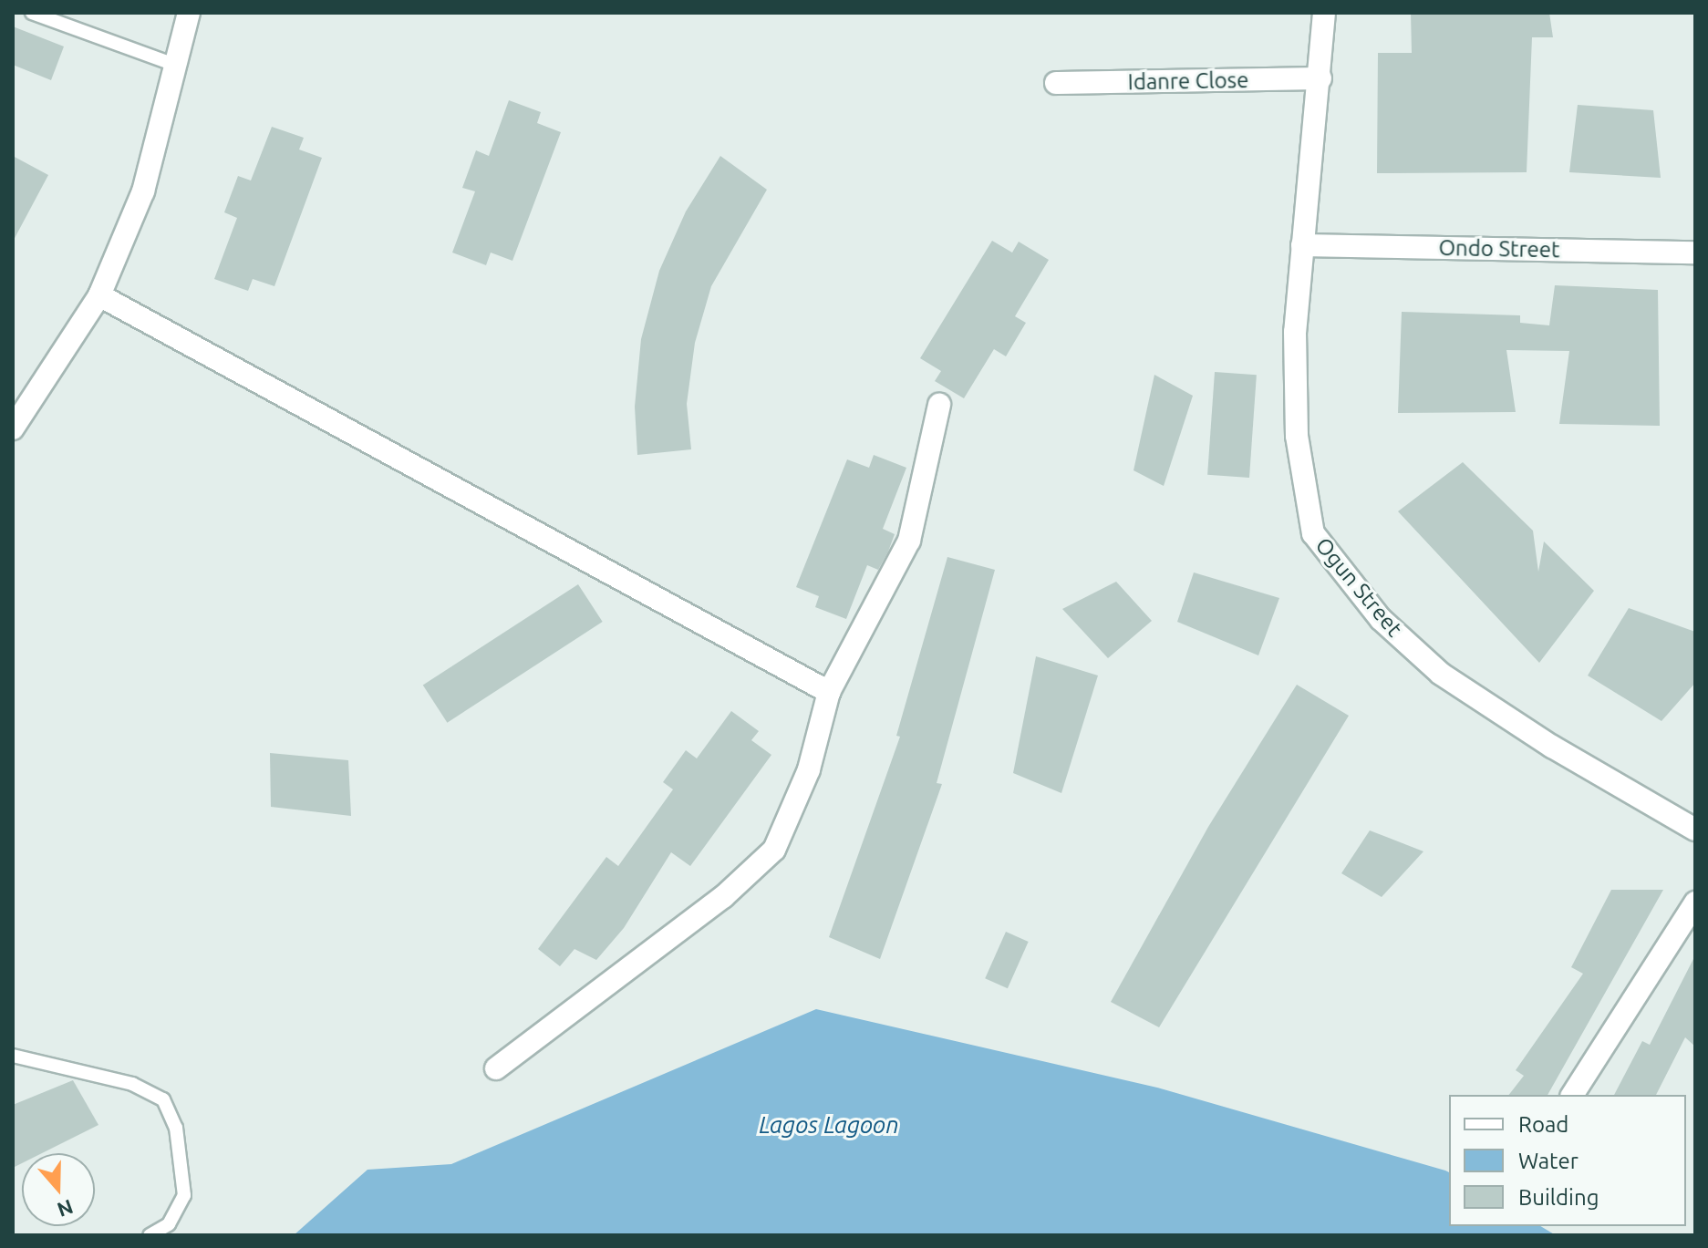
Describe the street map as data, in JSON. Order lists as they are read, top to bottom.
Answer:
{
  "streets": {
    "street": ["Idanre Close", "Ondo Street", "Ogun Street"]
  },
  "crossings": [
    ["Idanre Close", "Ogun Street"],
    ["Ondo Street", "Ogun Street"]
  ],
  "water": ["Lagos Lagoon"],
  "legend": ["Road", "Water", "Building"],
  "north": "bottom"
}
